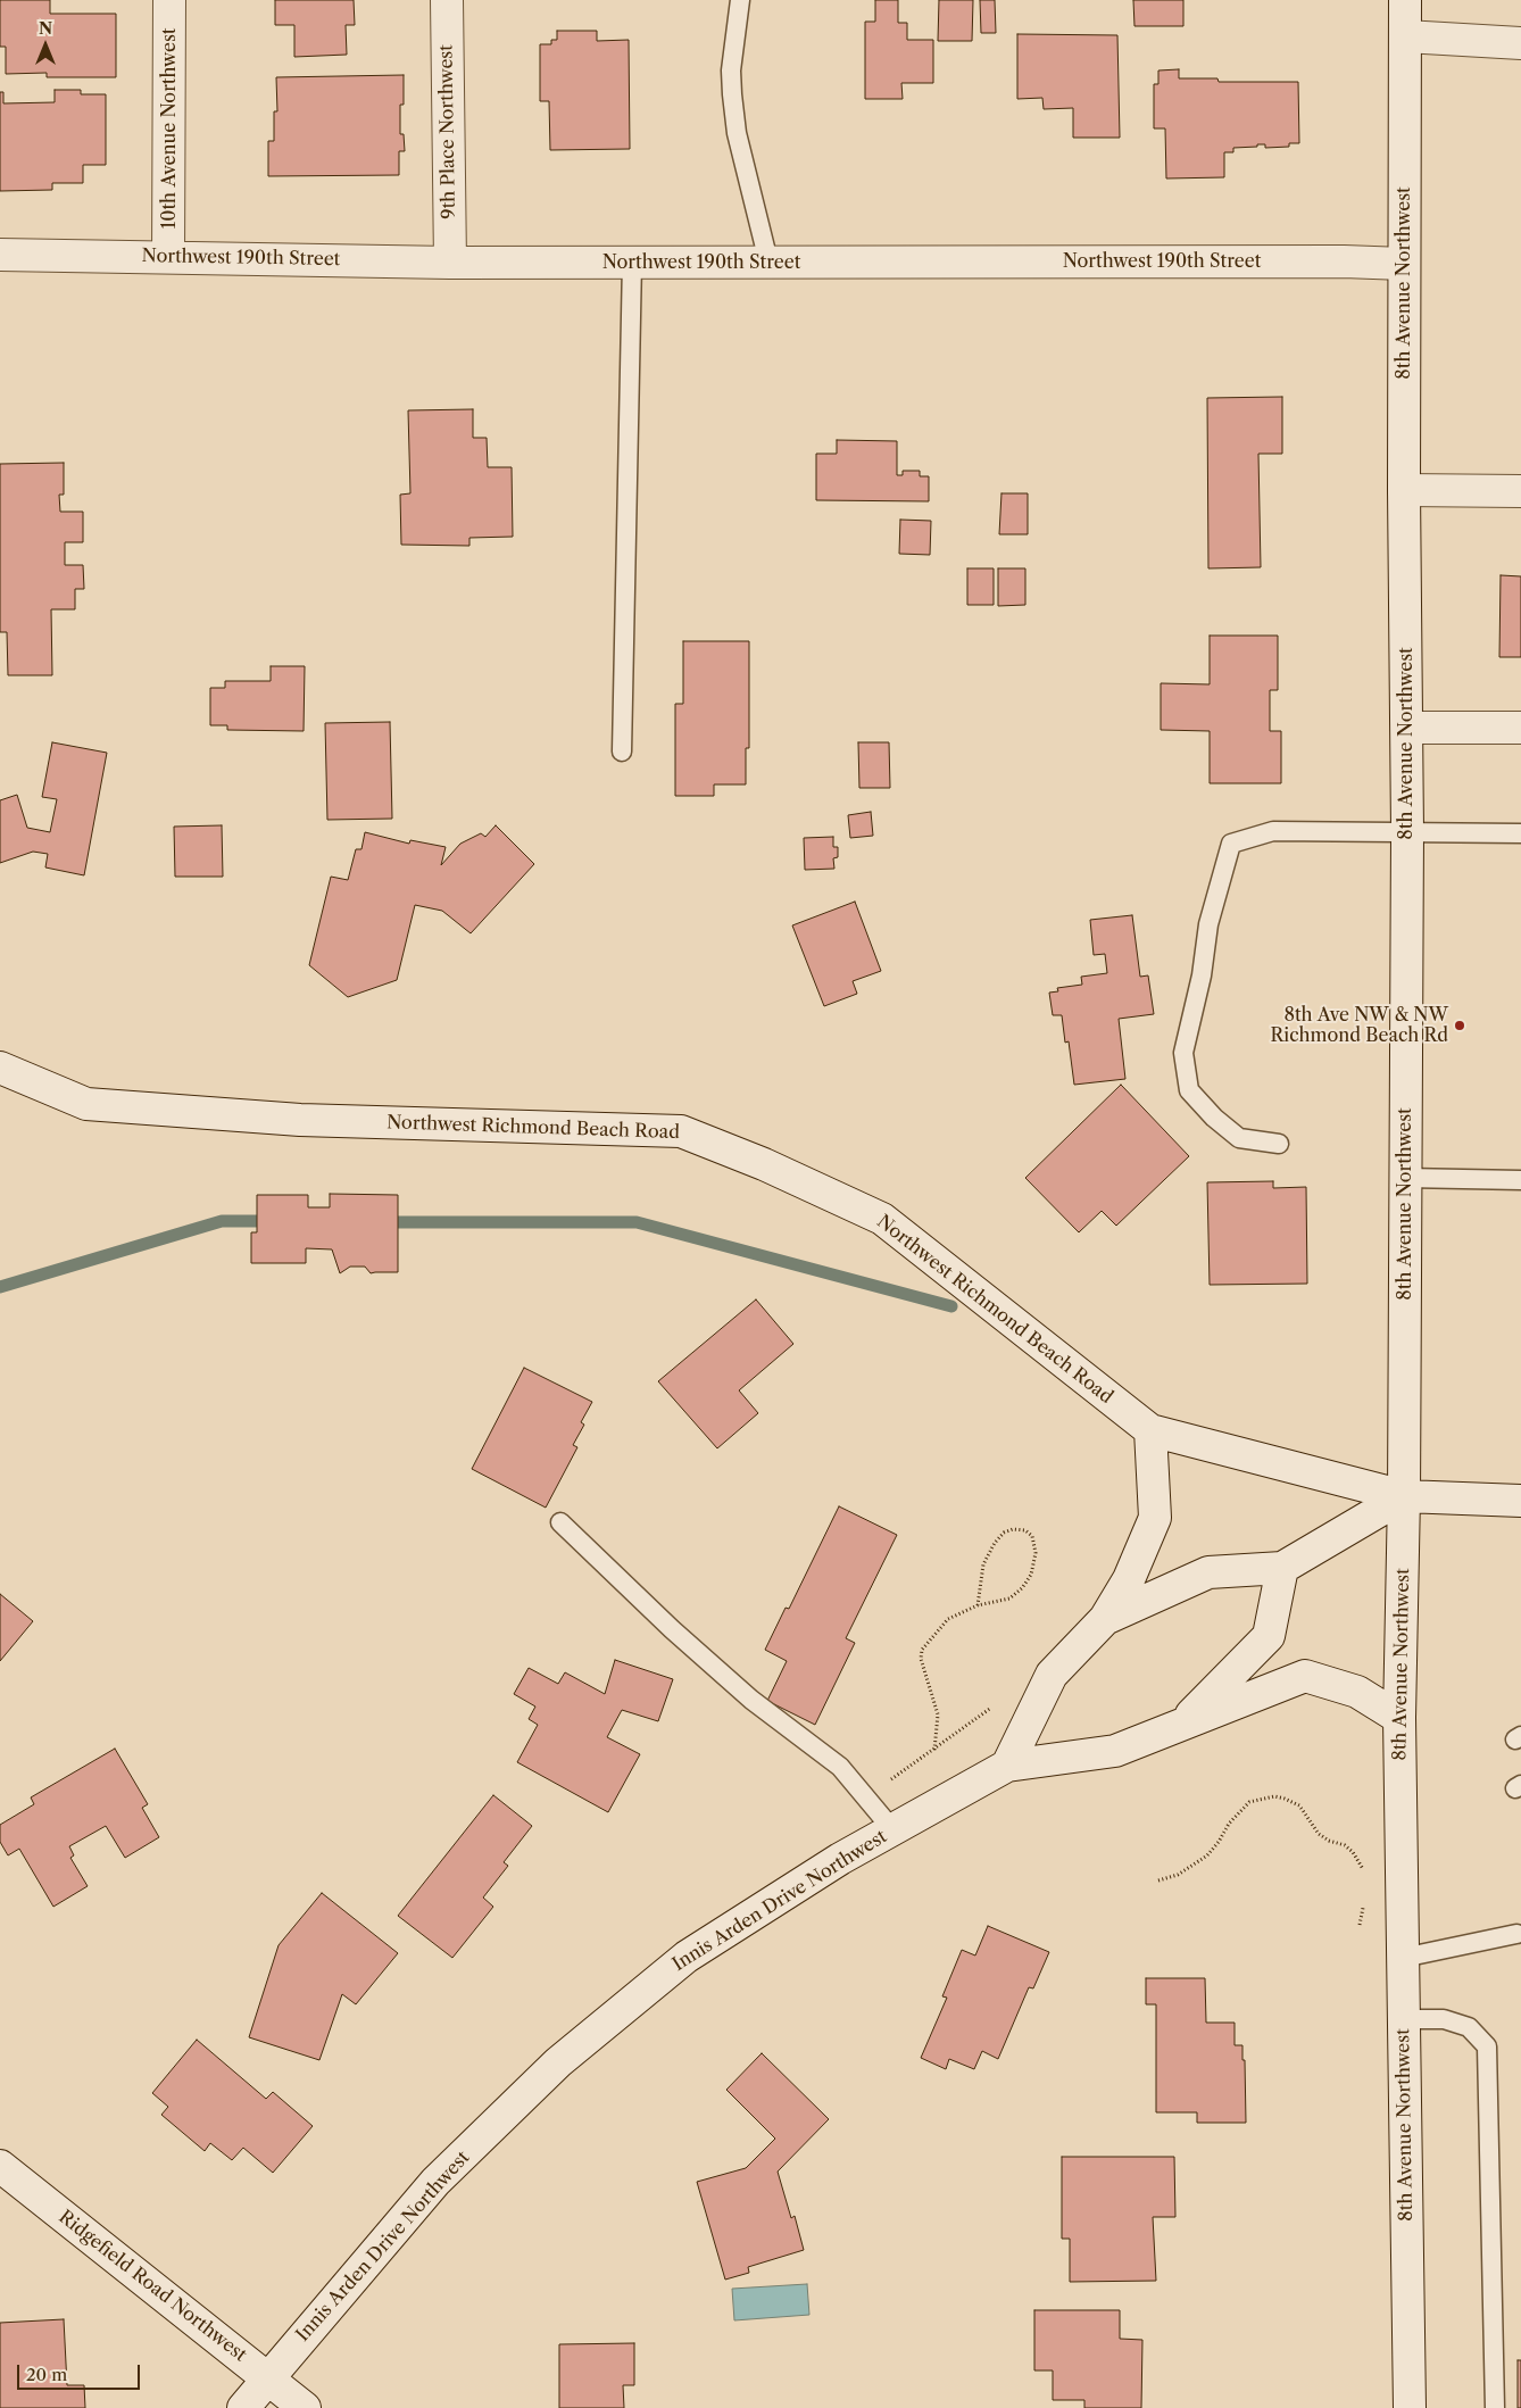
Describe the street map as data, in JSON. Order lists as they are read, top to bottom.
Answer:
{
  "streets": {
    "street": [
      "10th Avenue Northwest",
      "9th Place Northwest",
      "Northwest 190th Street",
      "8th Avenue Northwest",
      "Northwest Richmond Beach Road",
      "Innis Arden Drive Northwest",
      "Ridgefield Road Northwest"
    ]
  },
  "crossings": [
    ["10th Avenue Northwest", "Northwest 190th Street"],
    ["9th Place Northwest", "Northwest 190th Street"],
    ["Northwest 190th Street", "8th Avenue Northwest"],
    ["8th Avenue Northwest", "Northwest Richmond Beach Road"],
    ["Innis Arden Drive Northwest", "Ridgefield Road Northwest"]
  ],
  "places": ["8th Ave NW & NW Richmond Beach Rd"],
  "scale_bar": "20 m",
  "north": "top"
}
